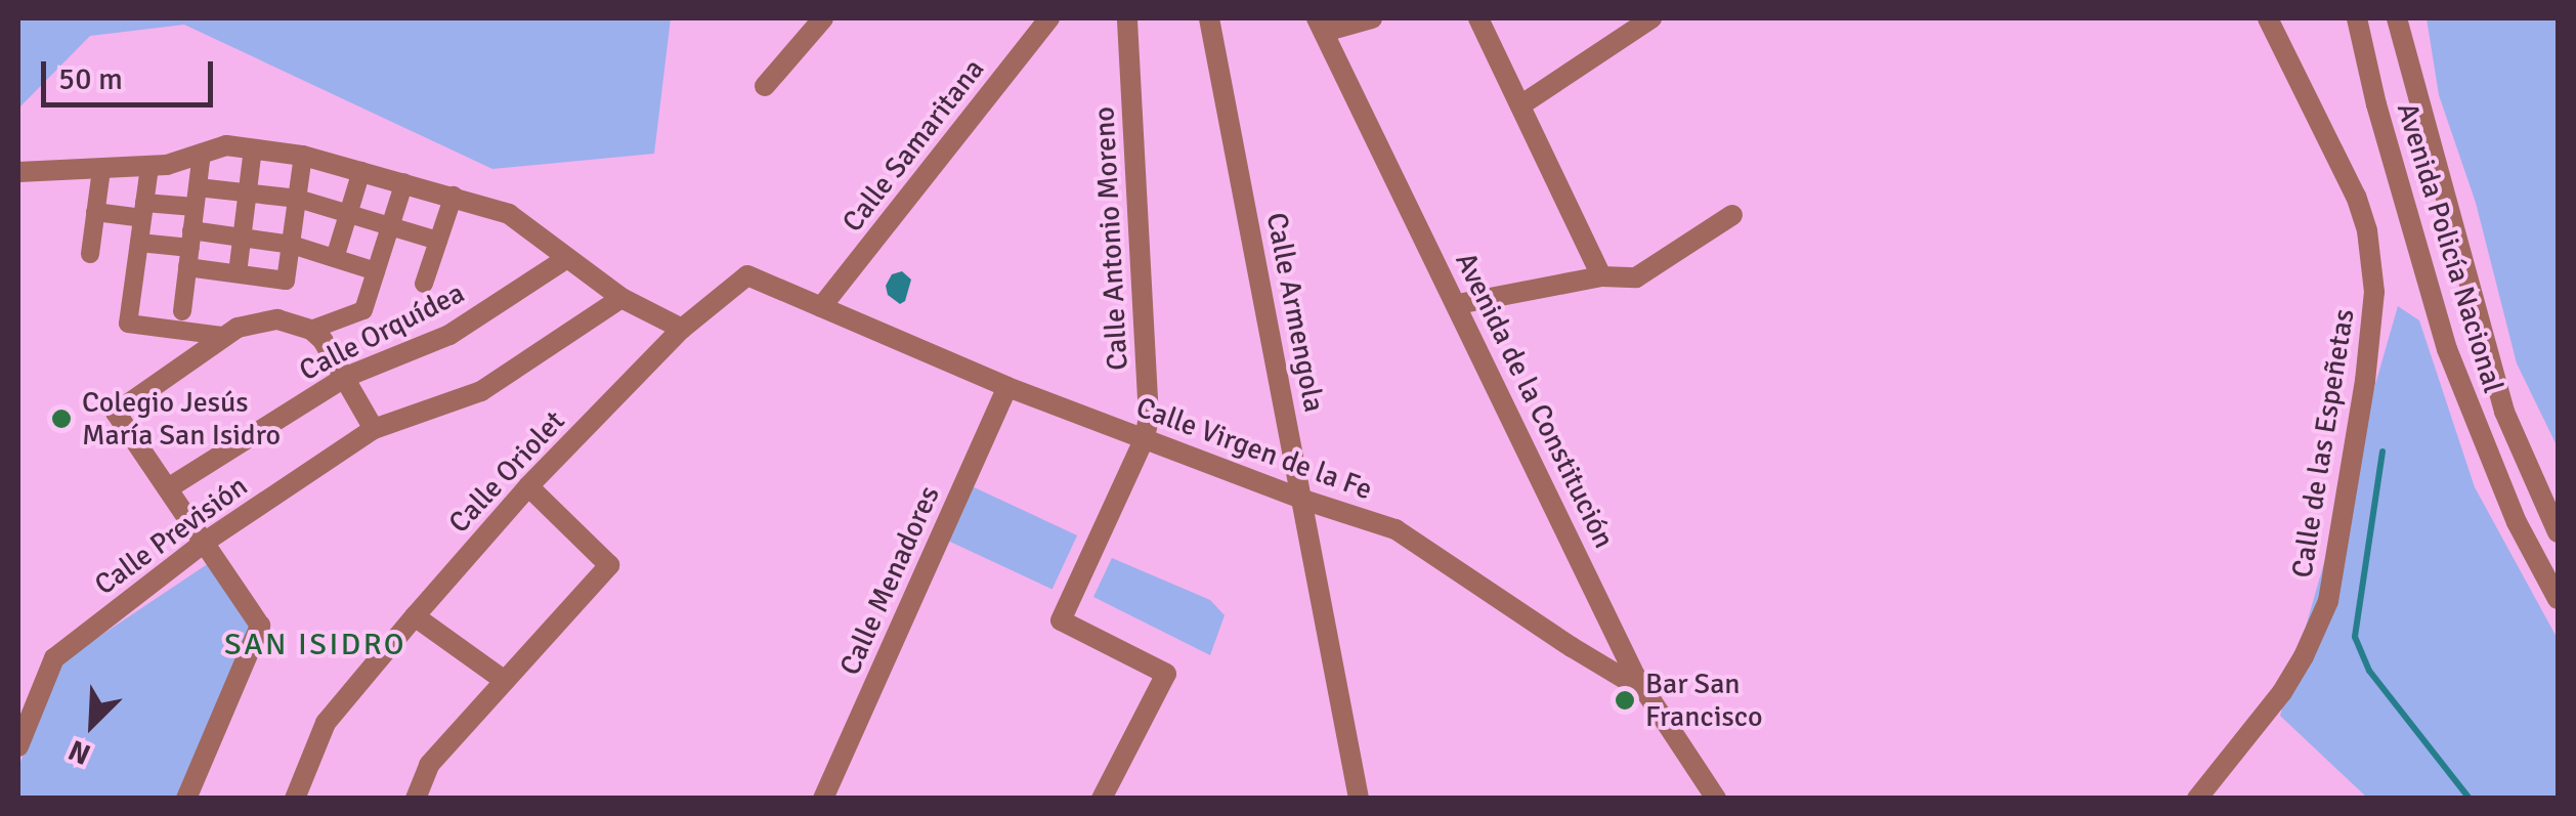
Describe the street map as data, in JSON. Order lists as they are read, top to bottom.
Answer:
{
  "streets": {
    "street": [
      "Calle Samaritana",
      "Calle Antonio Moreno",
      "Avenida Policía Nacional",
      "Calle Armengola",
      "Calle Orquídea",
      "Avenida de la Constitución",
      "Calle de las Espeñetas",
      "Calle Virgen de la Fe",
      "Calle Oriolet",
      "Calle Previsión",
      "Calle Menadores"
    ]
  },
  "crossings": [
    ["Calle Samaritana", "Calle Virgen de la Fe"],
    ["Calle Samaritana", "Calle Oriolet"],
    ["Calle Antonio Moreno", "Calle Virgen de la Fe"],
    ["Calle Armengola", "Calle Virgen de la Fe"],
    ["Avenida de la Constitución", "Calle Virgen de la Fe"],
    ["Calle Virgen de la Fe", "Calle Oriolet"],
    ["Calle Virgen de la Fe", "Calle Menadores"]
  ],
  "districts": ["SAN ISIDRO"],
  "places": ["Colegio Jesús María San Isidro", "Bar San Francisco"],
  "scale_bar": "50 m",
  "north": "bottom left"
}
